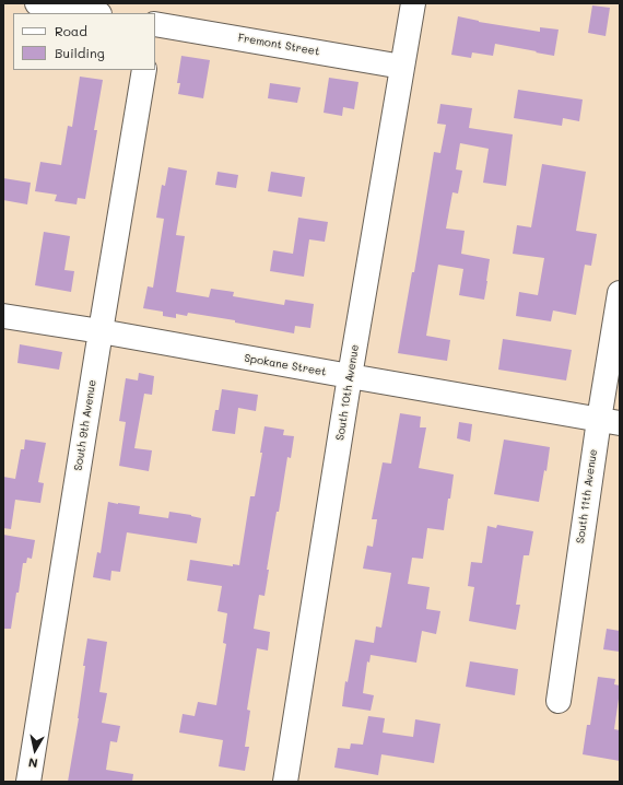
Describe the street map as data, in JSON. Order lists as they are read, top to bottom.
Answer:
{
  "streets": {
    "street": [
      "Fremont Street",
      "Spokane Street",
      "South 10th Avenue",
      "South 9th Avenue",
      "South 11th Avenue"
    ]
  },
  "crossings": [
    ["Fremont Street", "South 10th Avenue"],
    ["Spokane Street", "South 10th Avenue"],
    ["Spokane Street", "South 9th Avenue"],
    ["Spokane Street", "South 11th Avenue"]
  ],
  "legend": ["Road", "Building"],
  "north": "bottom"
}
